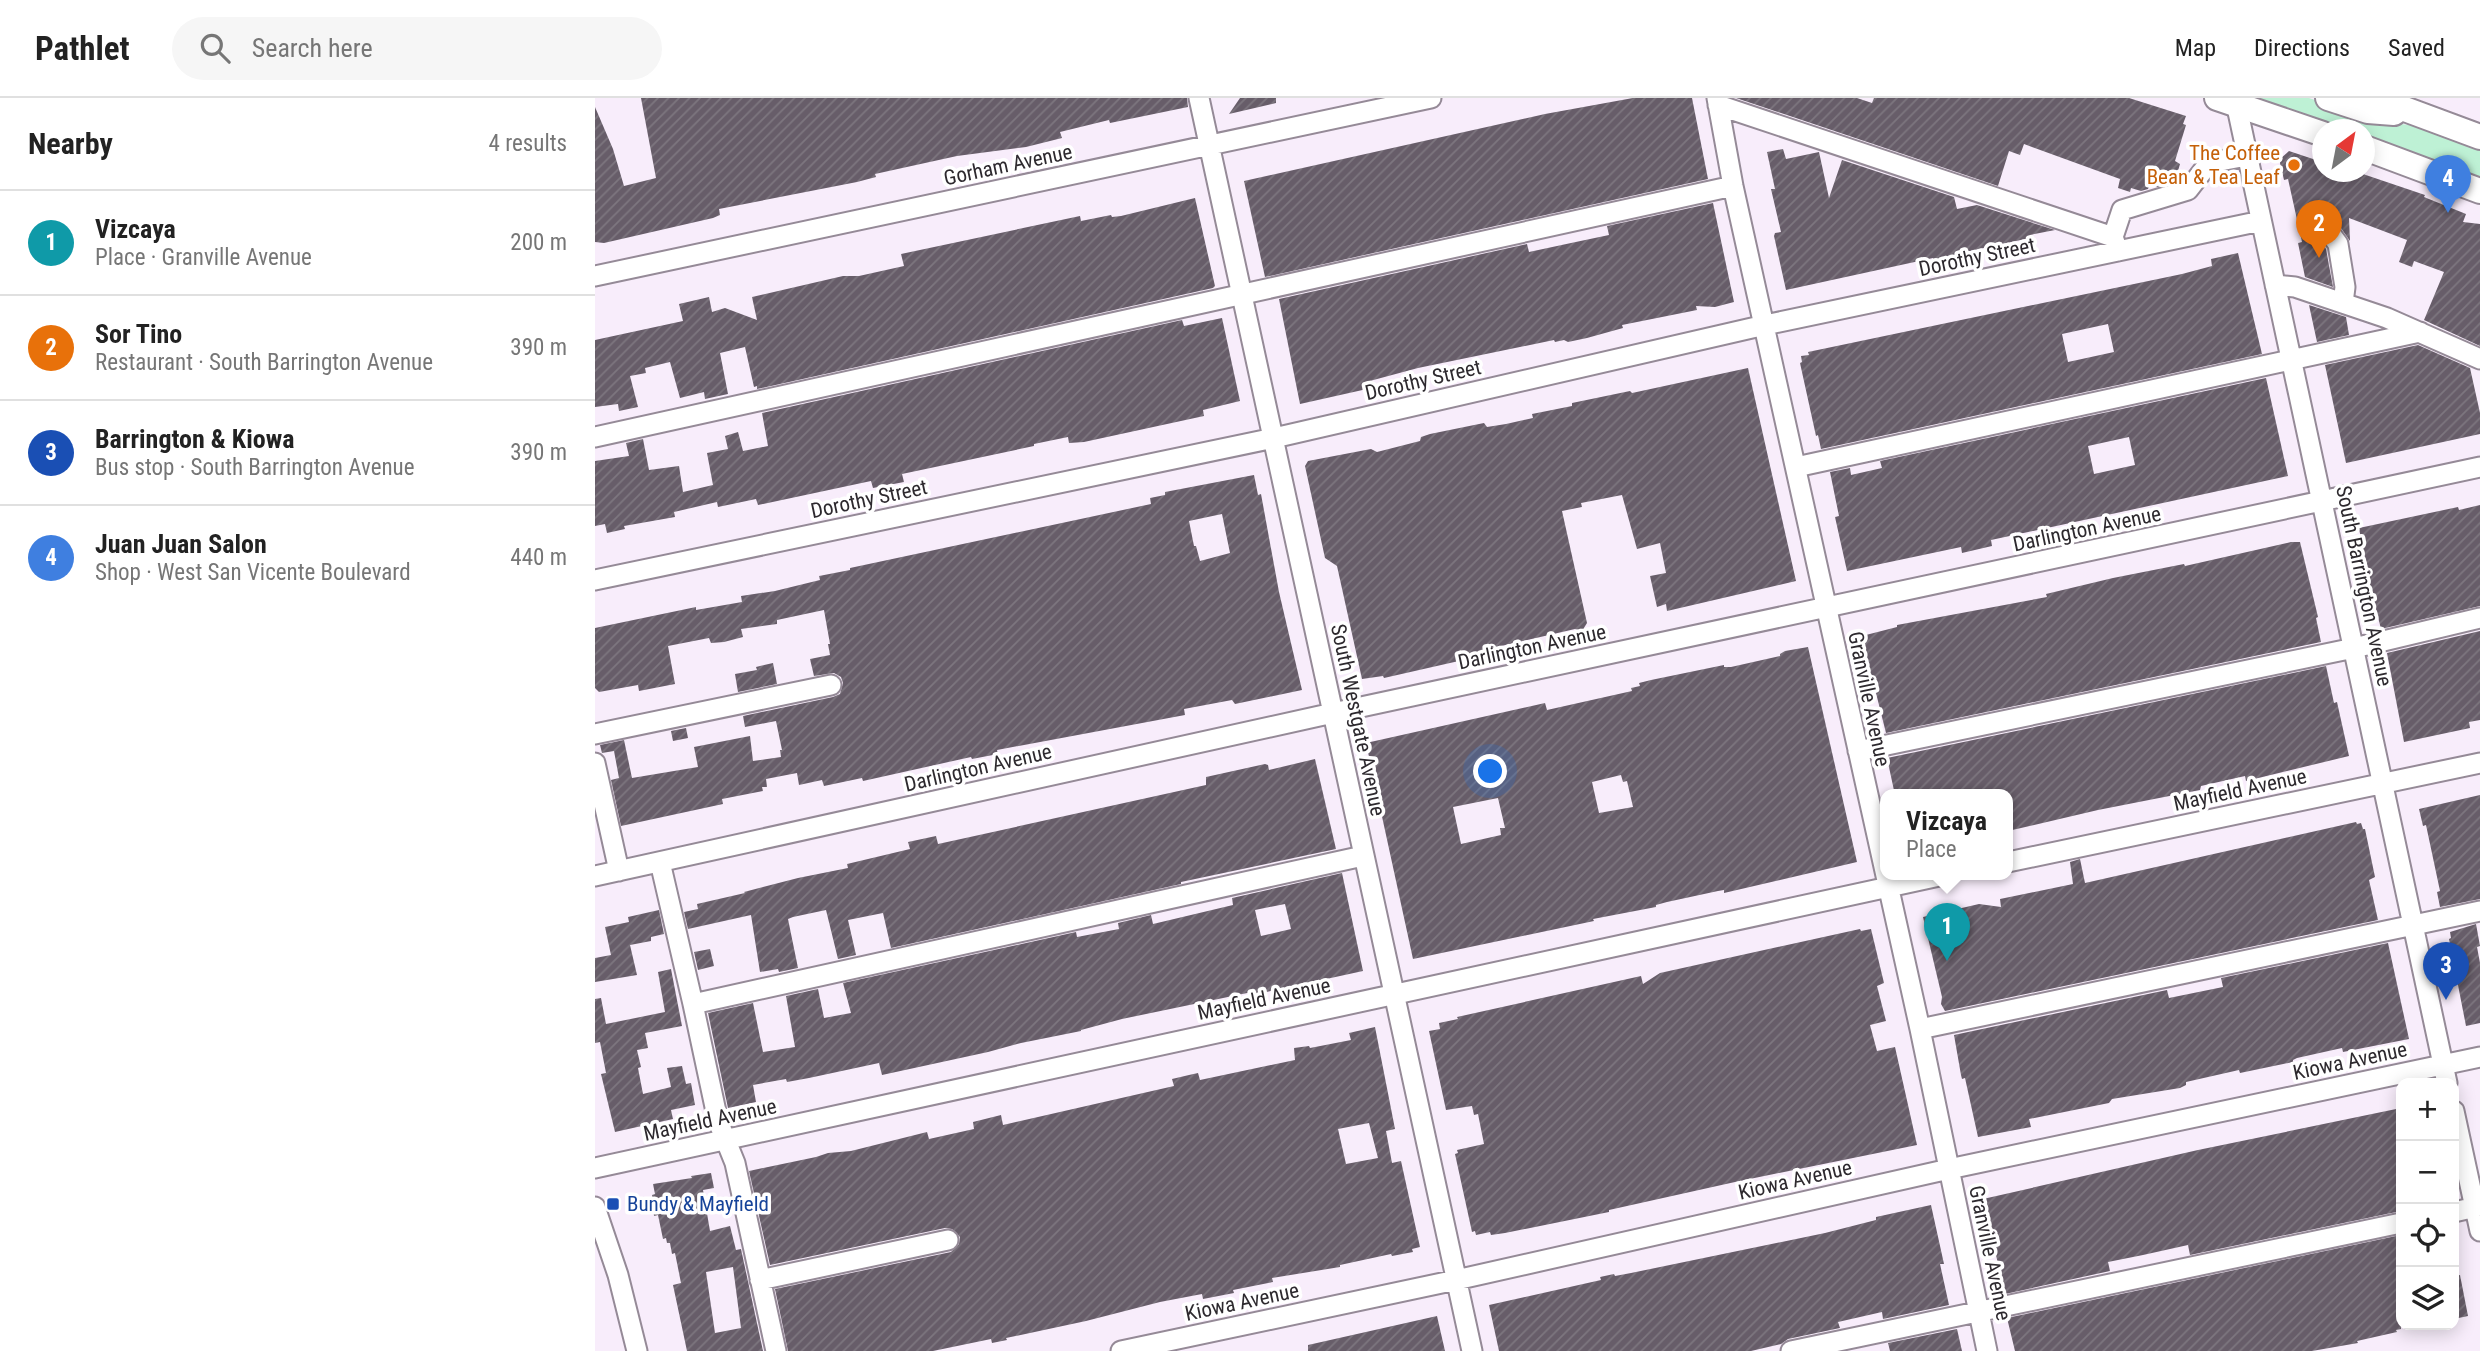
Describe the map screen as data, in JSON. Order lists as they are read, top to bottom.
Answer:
{
  "streets": {
    "street": [
      "Gorham Avenue",
      "Dorothy Street",
      "Darlington Avenue",
      "South Barrington Avenue",
      "Granville Avenue",
      "South Westgate Avenue",
      "Mayfield Avenue",
      "Kiowa Avenue"
    ]
  },
  "crossings": [
    ["Gorham Avenue", "South Westgate Avenue"],
    ["Dorothy Street", "South Barrington Avenue"],
    ["Dorothy Street", "Granville Avenue"],
    ["Dorothy Street", "South Westgate Avenue"],
    ["Darlington Avenue", "South Barrington Avenue"],
    ["Darlington Avenue", "Granville Avenue"],
    ["Darlington Avenue", "South Westgate Avenue"],
    ["South Barrington Avenue", "Mayfield Avenue"],
    ["South Barrington Avenue", "Kiowa Avenue"],
    ["Granville Avenue", "Mayfield Avenue"],
    ["Granville Avenue", "Kiowa Avenue"],
    ["South Westgate Avenue", "Mayfield Avenue"],
    ["South Westgate Avenue", "Kiowa Avenue"]
  ],
  "places": {
    "other": ["The Coffee Bean & Tea Leaf"],
    "transit": ["Bundy & Mayfield"]
  },
  "north": "top right",
  "page": {
    "header": "Pathlet",
    "search": "Search here",
    "nav": ["Map", "Directions", "Saved"],
    "heading": ["Nearby", "4 results"],
    "pins": [
      "4",
      "2",
      "1",
      "3"
    ],
    "list": [
      {
        "mark": "1",
        "name": "Vizcaya",
        "note": "Place · Granville Avenue",
        "value": "200 m"
      },
      {
        "mark": "2",
        "name": "Sor Tino",
        "note": "Restaurant · South Barrington Avenue",
        "value": "390 m"
      },
      {
        "mark": "3",
        "name": "Barrington & Kiowa",
        "note": "Bus stop · South Barrington Avenue",
        "value": "390 m"
      },
      {
        "mark": "4",
        "name": "Juan Juan Salon",
        "note": "Shop · West San Vicente Boulevard",
        "value": "440 m"
      }
    ],
    "popup": ["Vizcaya", "Place"],
    "map_buttons": ["+", "−"]
  }
}
